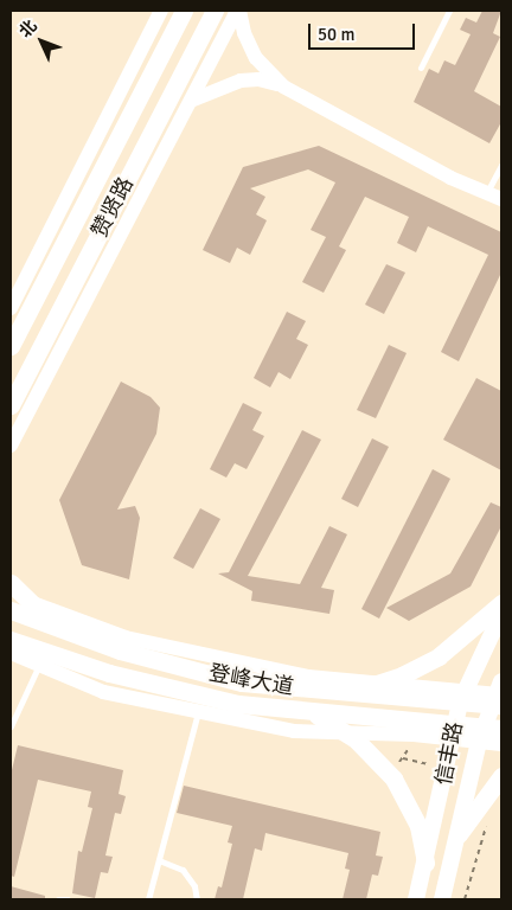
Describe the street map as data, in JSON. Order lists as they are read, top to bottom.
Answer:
{
  "streets": {
    "main road": ["赞贤路", "登峰大道", "信丰路"]
  },
  "crossings": [
    ["登峰大道", "信丰路"]
  ],
  "scale_bar": "50 m",
  "north": "top left"
}
